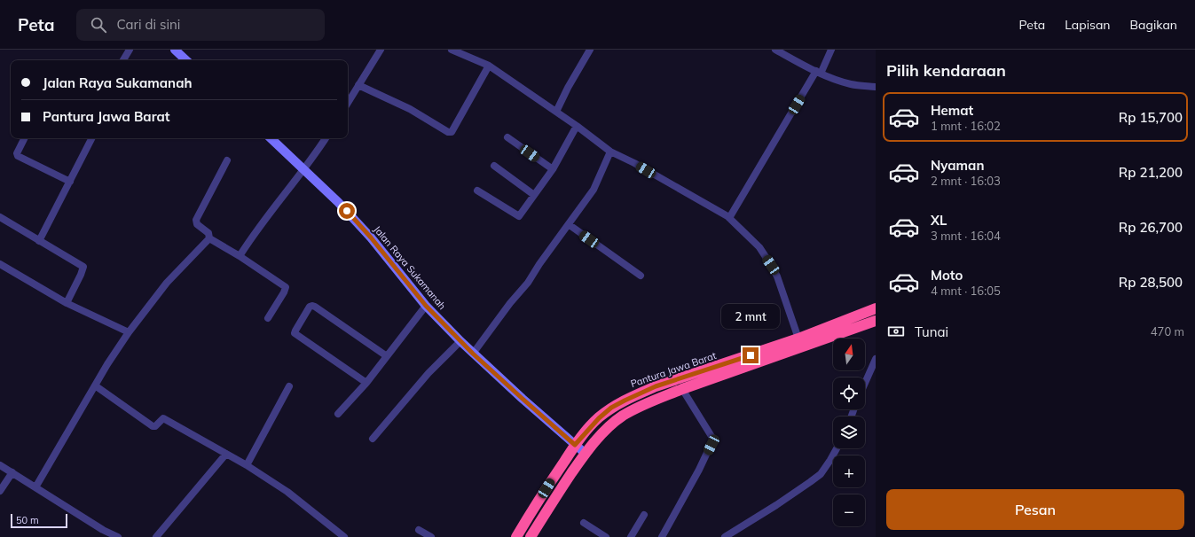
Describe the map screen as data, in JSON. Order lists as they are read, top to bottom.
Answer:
{
  "streets": {
    "highway": ["Pantura Jawa Barat"],
    "street": ["Jalan Raya Sukamanah"]
  },
  "crossings": [
    ["Jalan Raya Sukamanah", "Pantura Jawa Barat"]
  ],
  "scale_bar": "50 m",
  "north": "top",
  "page": {
    "header": "Peta",
    "search": "Cari di sini",
    "nav": ["Peta", "Lapisan", "Bagikan"],
    "heading": "Pilih kendaraan",
    "banner": ["Jalan Raya Sukamanah", "Pantura Jawa Barat"],
    "list": [
      {
        "name": "Hemat",
        "note": "1 mnt · 16:02",
        "value": "Rp 15,700"
      },
      {
        "name": "Nyaman",
        "note": "2 mnt · 16:03",
        "value": "Rp 21,200"
      },
      {
        "name": "XL",
        "note": "3 mnt · 16:04",
        "value": "Rp 26,700"
      },
      {
        "name": "Moto",
        "note": "4 mnt · 16:05",
        "value": "Rp 28,500"
      }
    ],
    "bubble": "2 mnt",
    "pay": ["Tunai", "470 m"],
    "map_buttons": ["+", "−"],
    "buttons": "Pesan",
    "scale": "50 m"
  }
}
